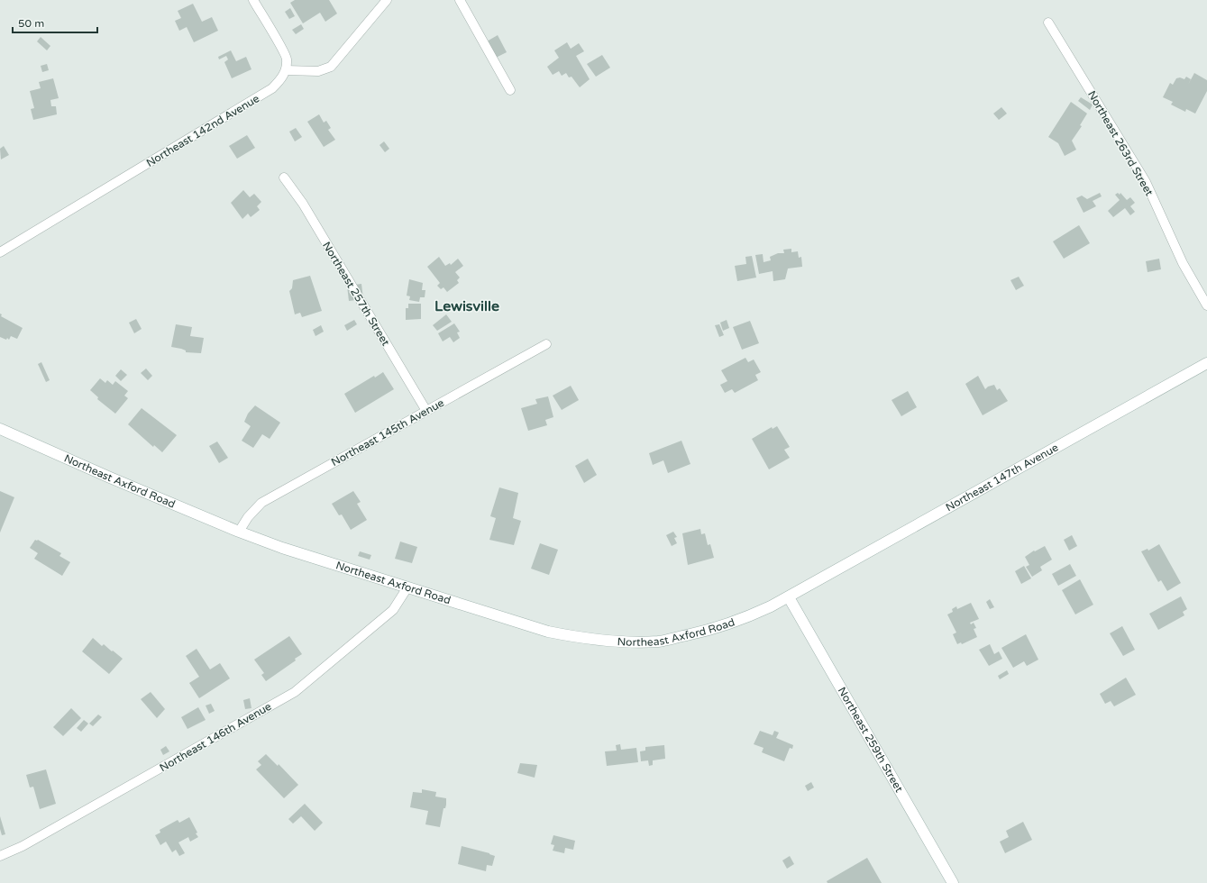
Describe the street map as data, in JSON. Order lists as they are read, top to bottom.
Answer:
{
  "streets": {
    "main road": ["Northeast 147th Avenue", "Northeast Axford Road", "Northeast 259th Street"],
    "street": [
      "Northeast 142nd Avenue",
      "Northeast 263rd Street",
      "Northeast 257th Street",
      "Northeast 145th Avenue",
      "Northeast 146th Avenue"
    ]
  },
  "crossings": [
    ["Northeast 257th Street", "Northeast 145th Avenue"],
    ["Northeast 145th Avenue", "Northeast Axford Road"],
    ["Northeast 147th Avenue", "Northeast Axford Road"],
    ["Northeast 147th Avenue", "Northeast 259th Street"],
    ["Northeast Axford Road", "Northeast 146th Avenue"],
    ["Northeast Axford Road", "Northeast 259th Street"]
  ],
  "districts": ["Lewisville"],
  "scale_bar": "50 m"
}
